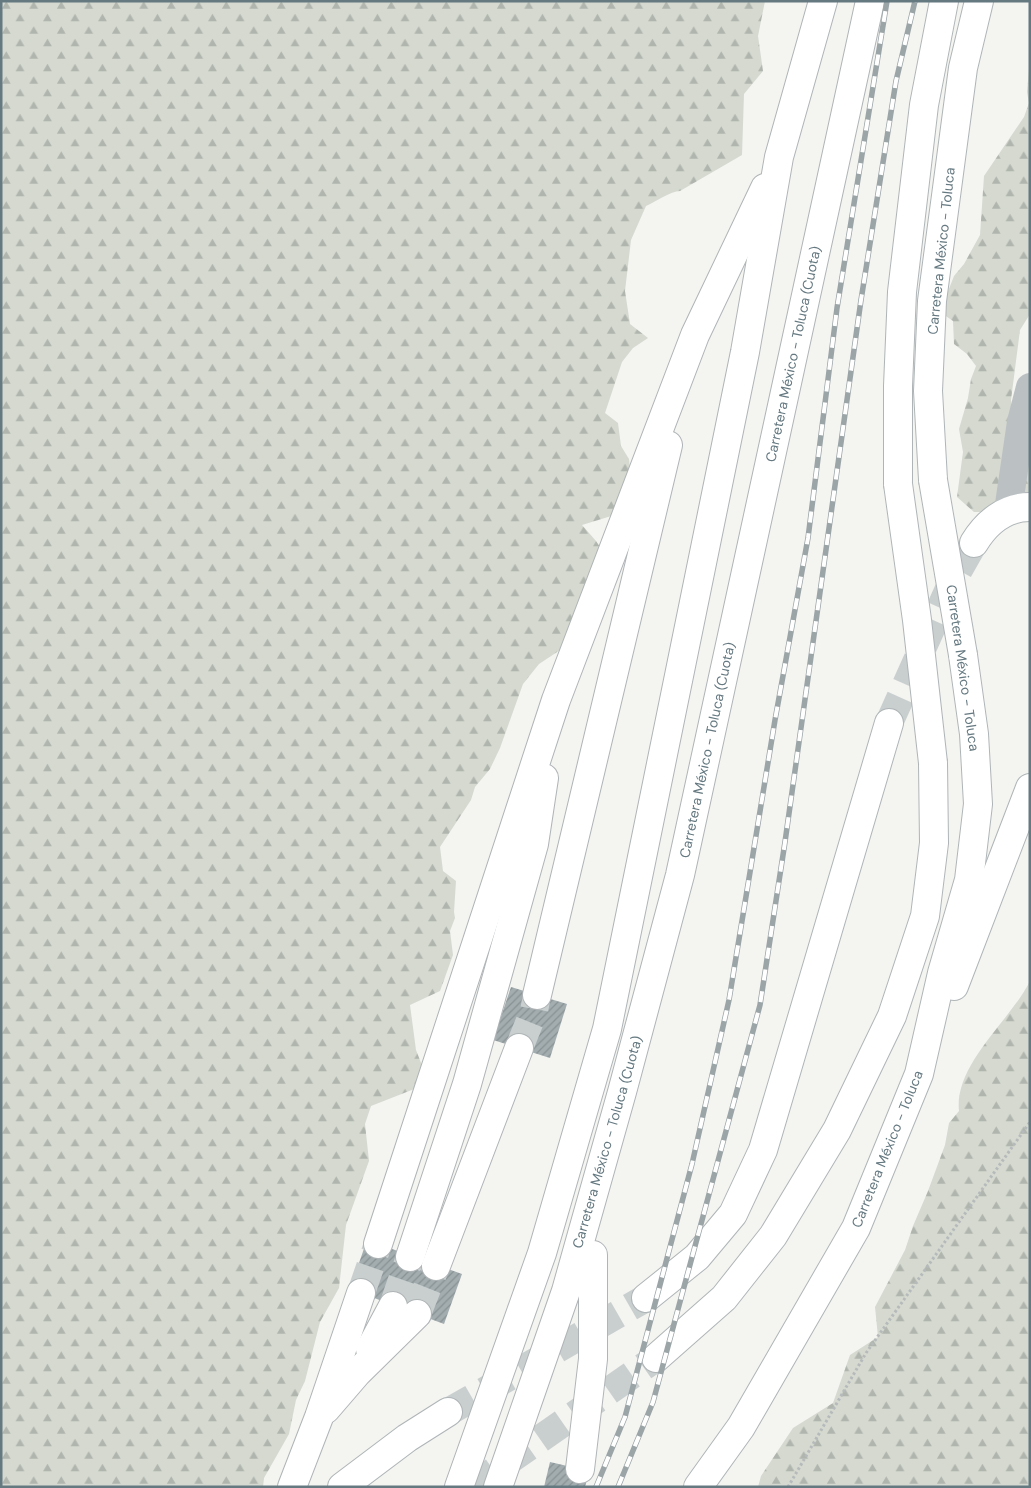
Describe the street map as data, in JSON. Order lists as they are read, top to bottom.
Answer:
{
  "streets": {
    "main road": ["Carretera México - Toluca", "Carretera México - Toluca (Cuota)"]
  }
}
